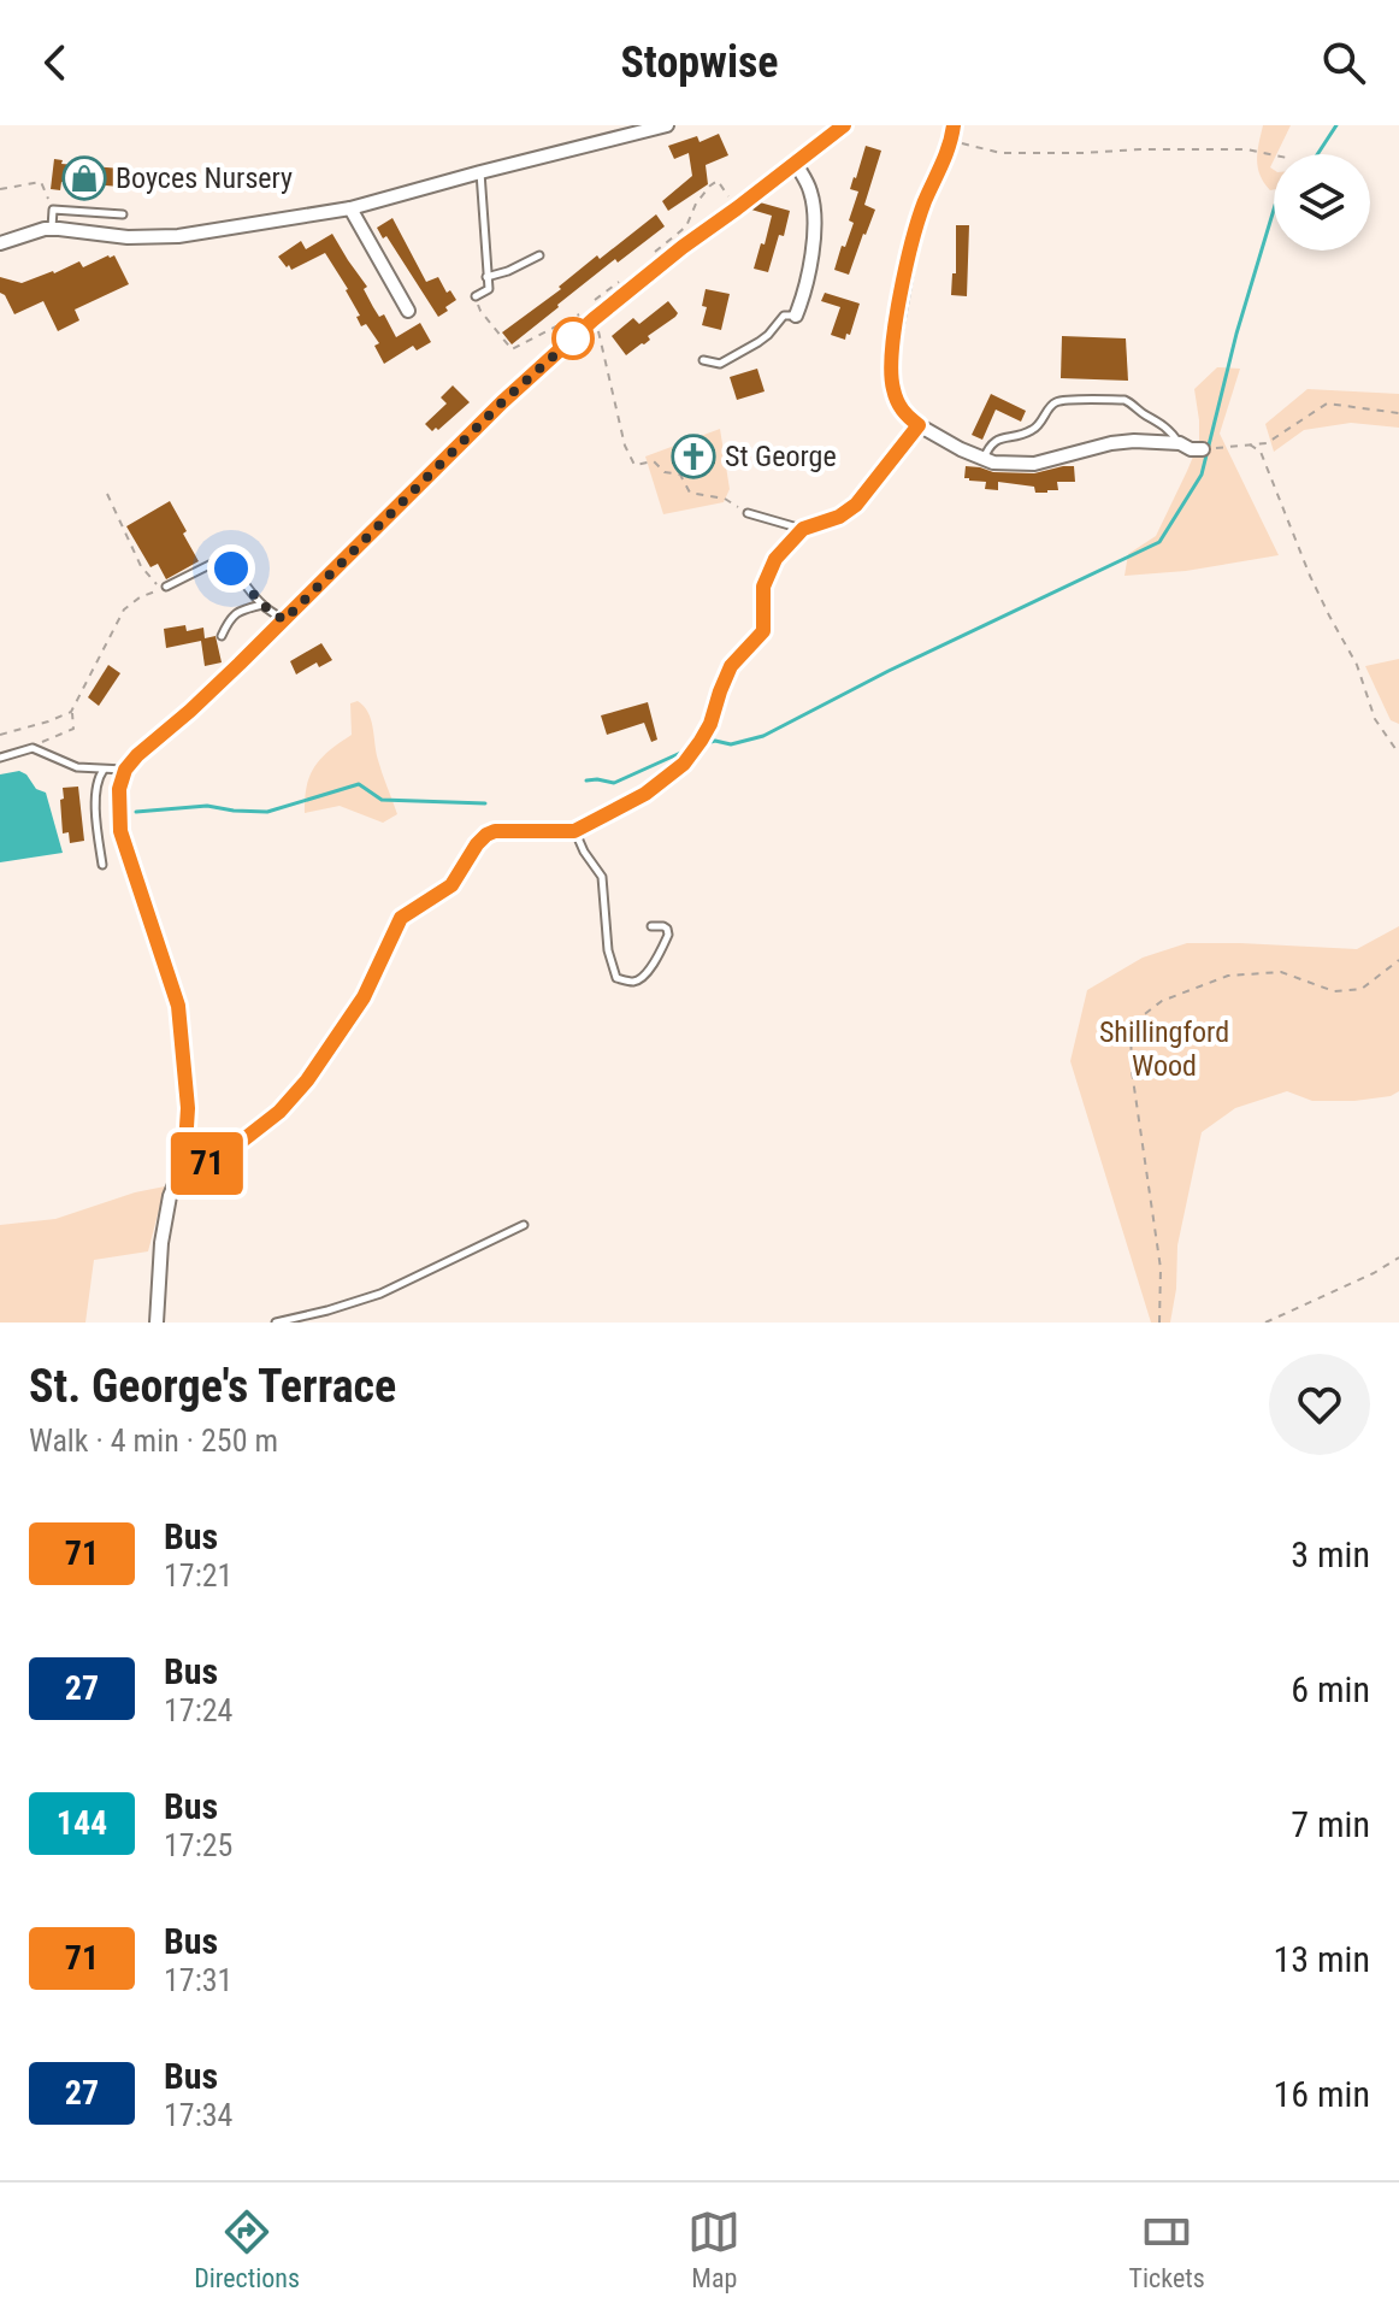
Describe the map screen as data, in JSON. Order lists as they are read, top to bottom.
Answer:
{
  "parks": ["Shillingford Wood"],
  "places": {
    "shop": ["Boyces Nursery"],
    "church": ["St George"]
  },
  "lines": ["bus line 71"],
  "page": {
    "header": "Stopwise",
    "on_map": "71",
    "heading": ["St. George's Terrace", "Walk · 4 min · 250 m"],
    "list": [
      {
        "mark": "71",
        "name": "Bus",
        "note": "17:21",
        "value": "3 min"
      },
      {
        "mark": "27",
        "name": "Bus",
        "note": "17:24",
        "value": "6 min"
      },
      {
        "mark": "144",
        "name": "Bus",
        "note": "17:25",
        "value": "7 min"
      },
      {
        "mark": "71",
        "name": "Bus",
        "note": "17:31",
        "value": "13 min"
      },
      {
        "mark": "27",
        "name": "Bus",
        "note": "17:34",
        "value": "16 min"
      }
    ],
    "tabs": ["Directions", "Map", "Tickets"]
  }
}
